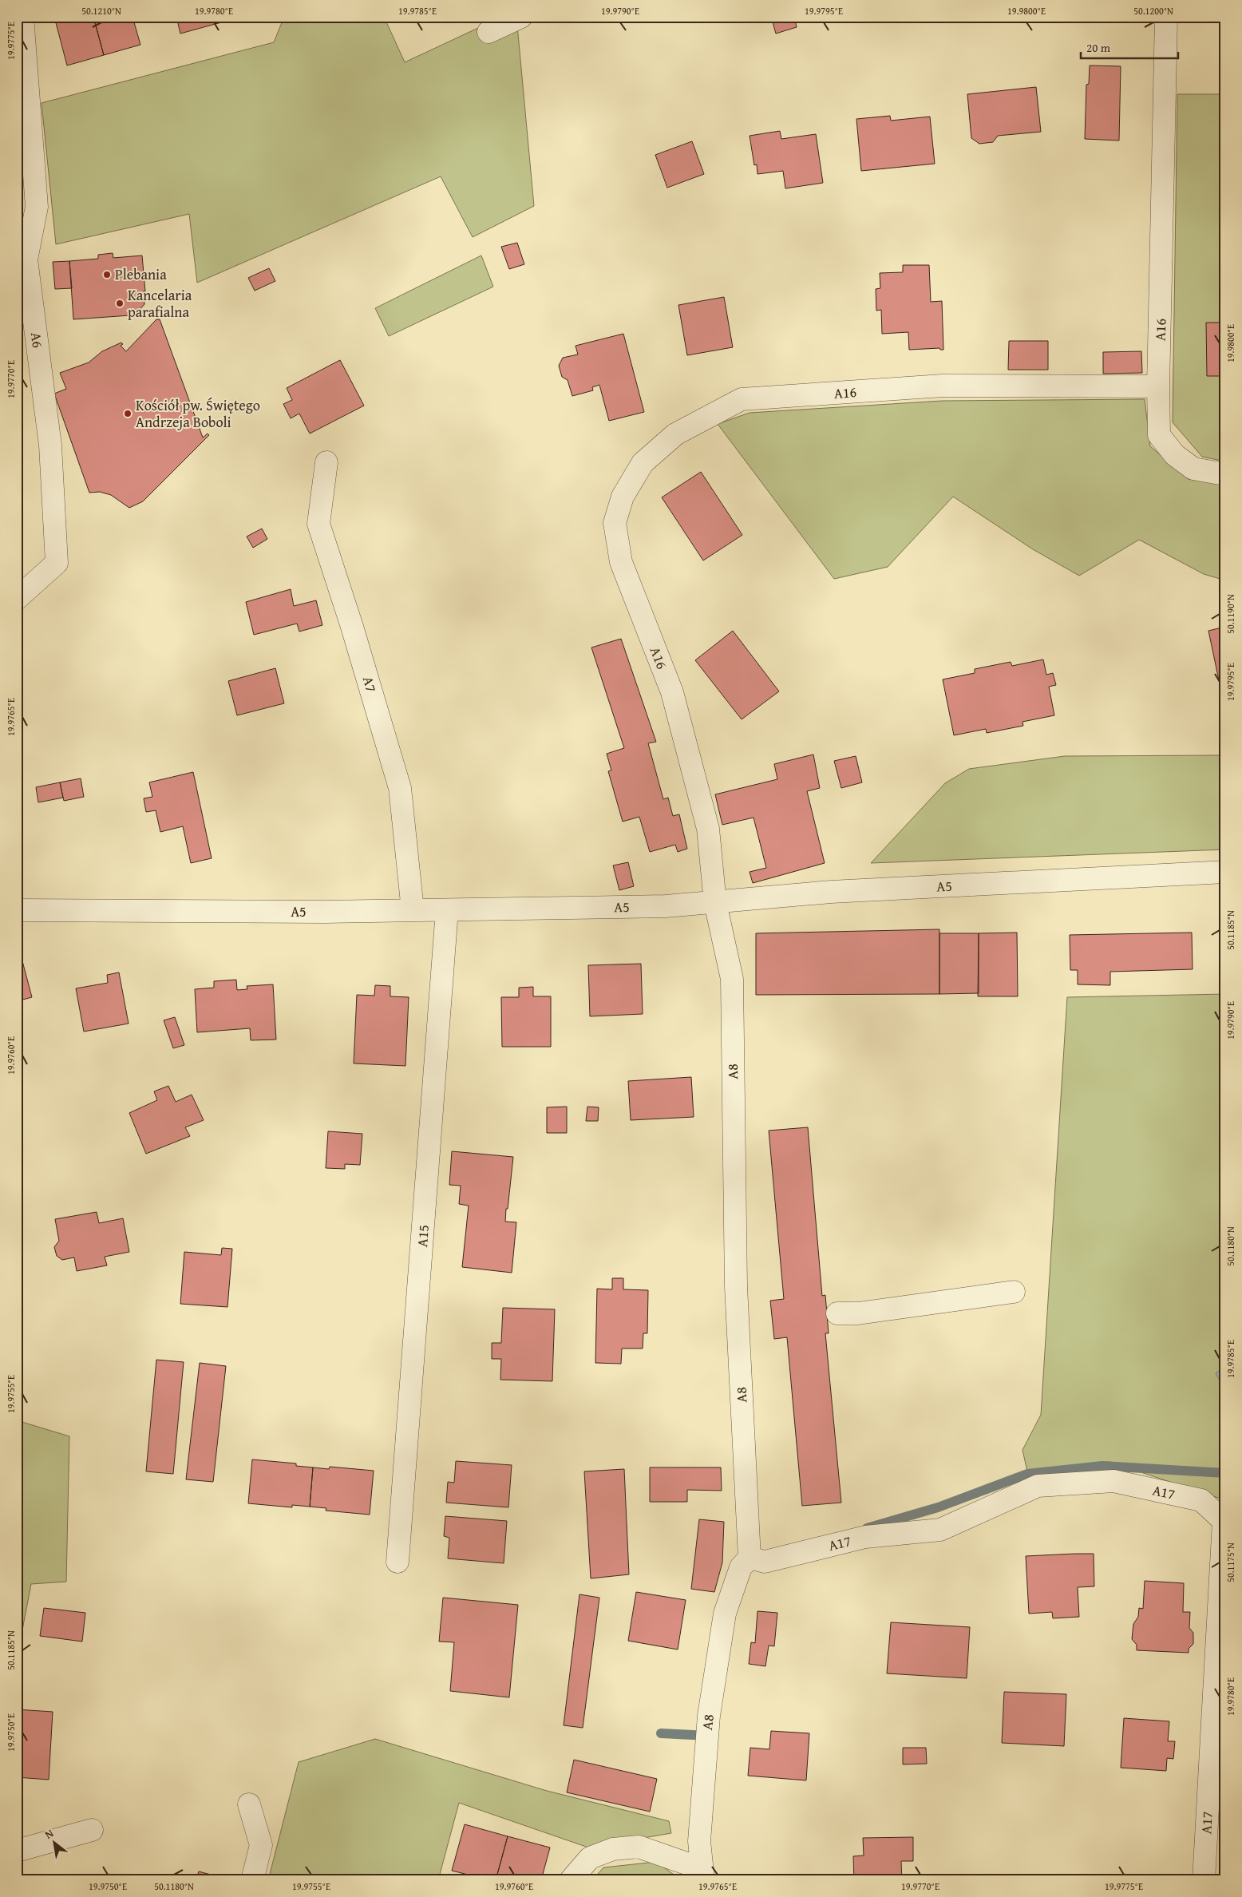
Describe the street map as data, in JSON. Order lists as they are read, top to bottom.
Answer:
{
  "streets": {
    "street": [
      "A16",
      "A6",
      "A7",
      "A5",
      "A8",
      "A15",
      "A17"
    ]
  },
  "crossings": [
    ["A16", "A5"],
    ["A16", "A8"],
    ["A7", "A5"],
    ["A5", "A8"],
    ["A5", "A15"],
    ["A8", "A17"]
  ],
  "places": ["Plebania", "Kancelaria parafialna", "Kościół pw. Świętego Andrzeja Boboli"],
  "scale_bar": "20 m",
  "north": "top left",
  "coordinates": [
    "50.1210°N",
    "19.9780°E",
    "19.9785°E",
    "19.9790°E",
    "19.9795°E",
    "19.9800°E",
    "50.1200°N",
    "19.9775°E",
    "19.9770°E",
    "50.1190°N",
    "19.9765°E",
    "50.1185°N",
    "19.9760°E",
    "50.1180°N",
    "19.9755°E",
    "50.1175°N",
    "19.9750°E"
  ]
}
